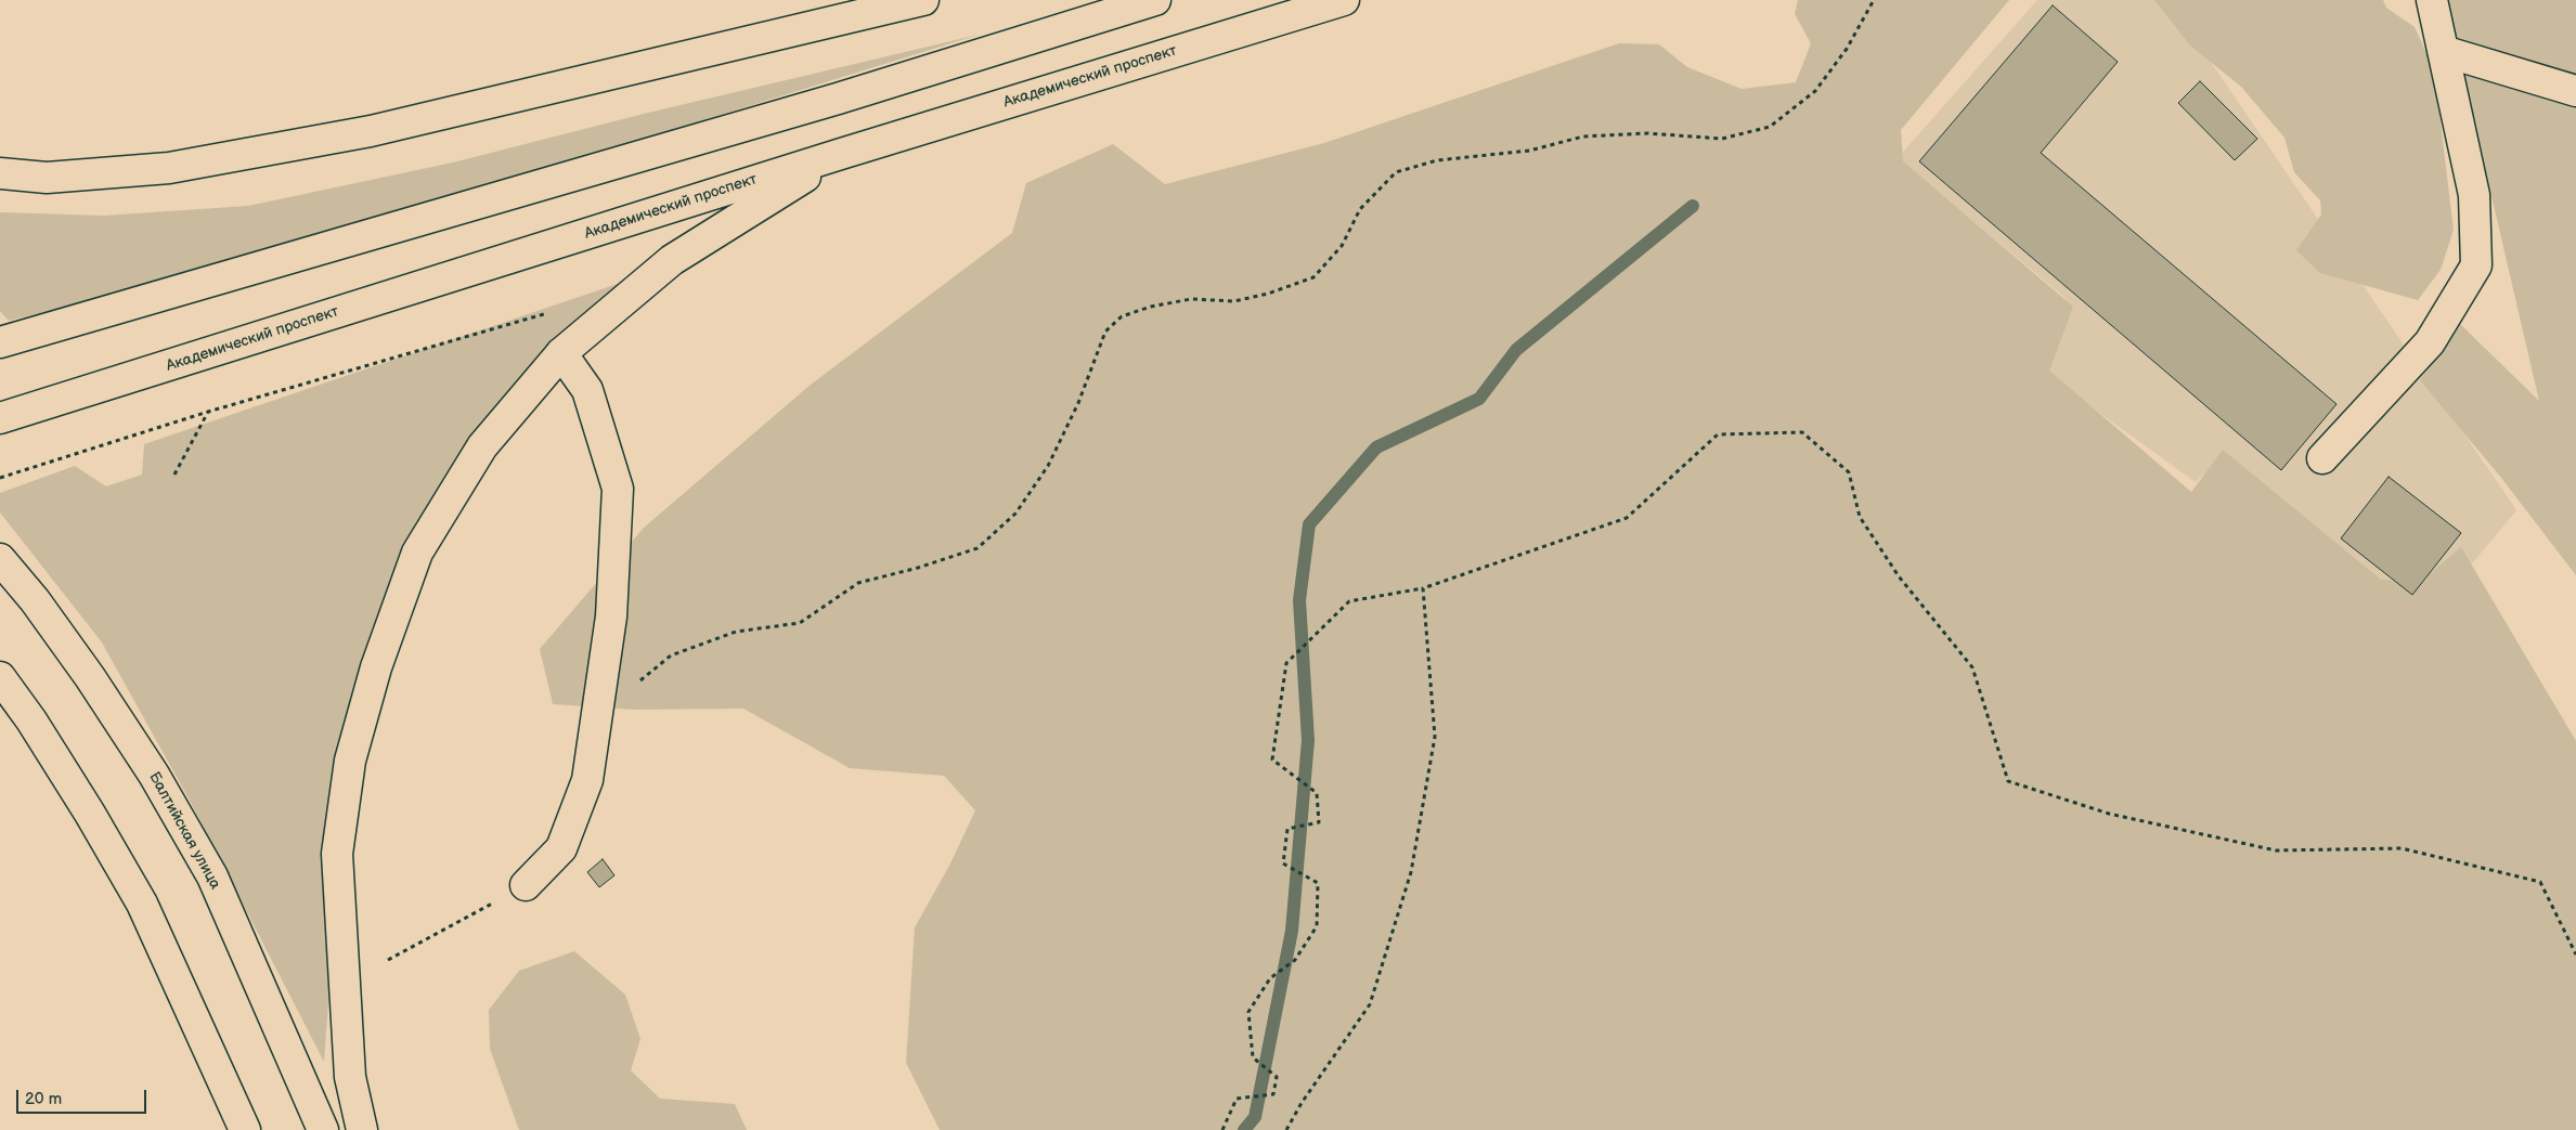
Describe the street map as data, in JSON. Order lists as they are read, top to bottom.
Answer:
{
  "streets": {
    "main road": ["Академический проспект", "Балтийская улица"]
  },
  "scale_bar": "20 m"
}
